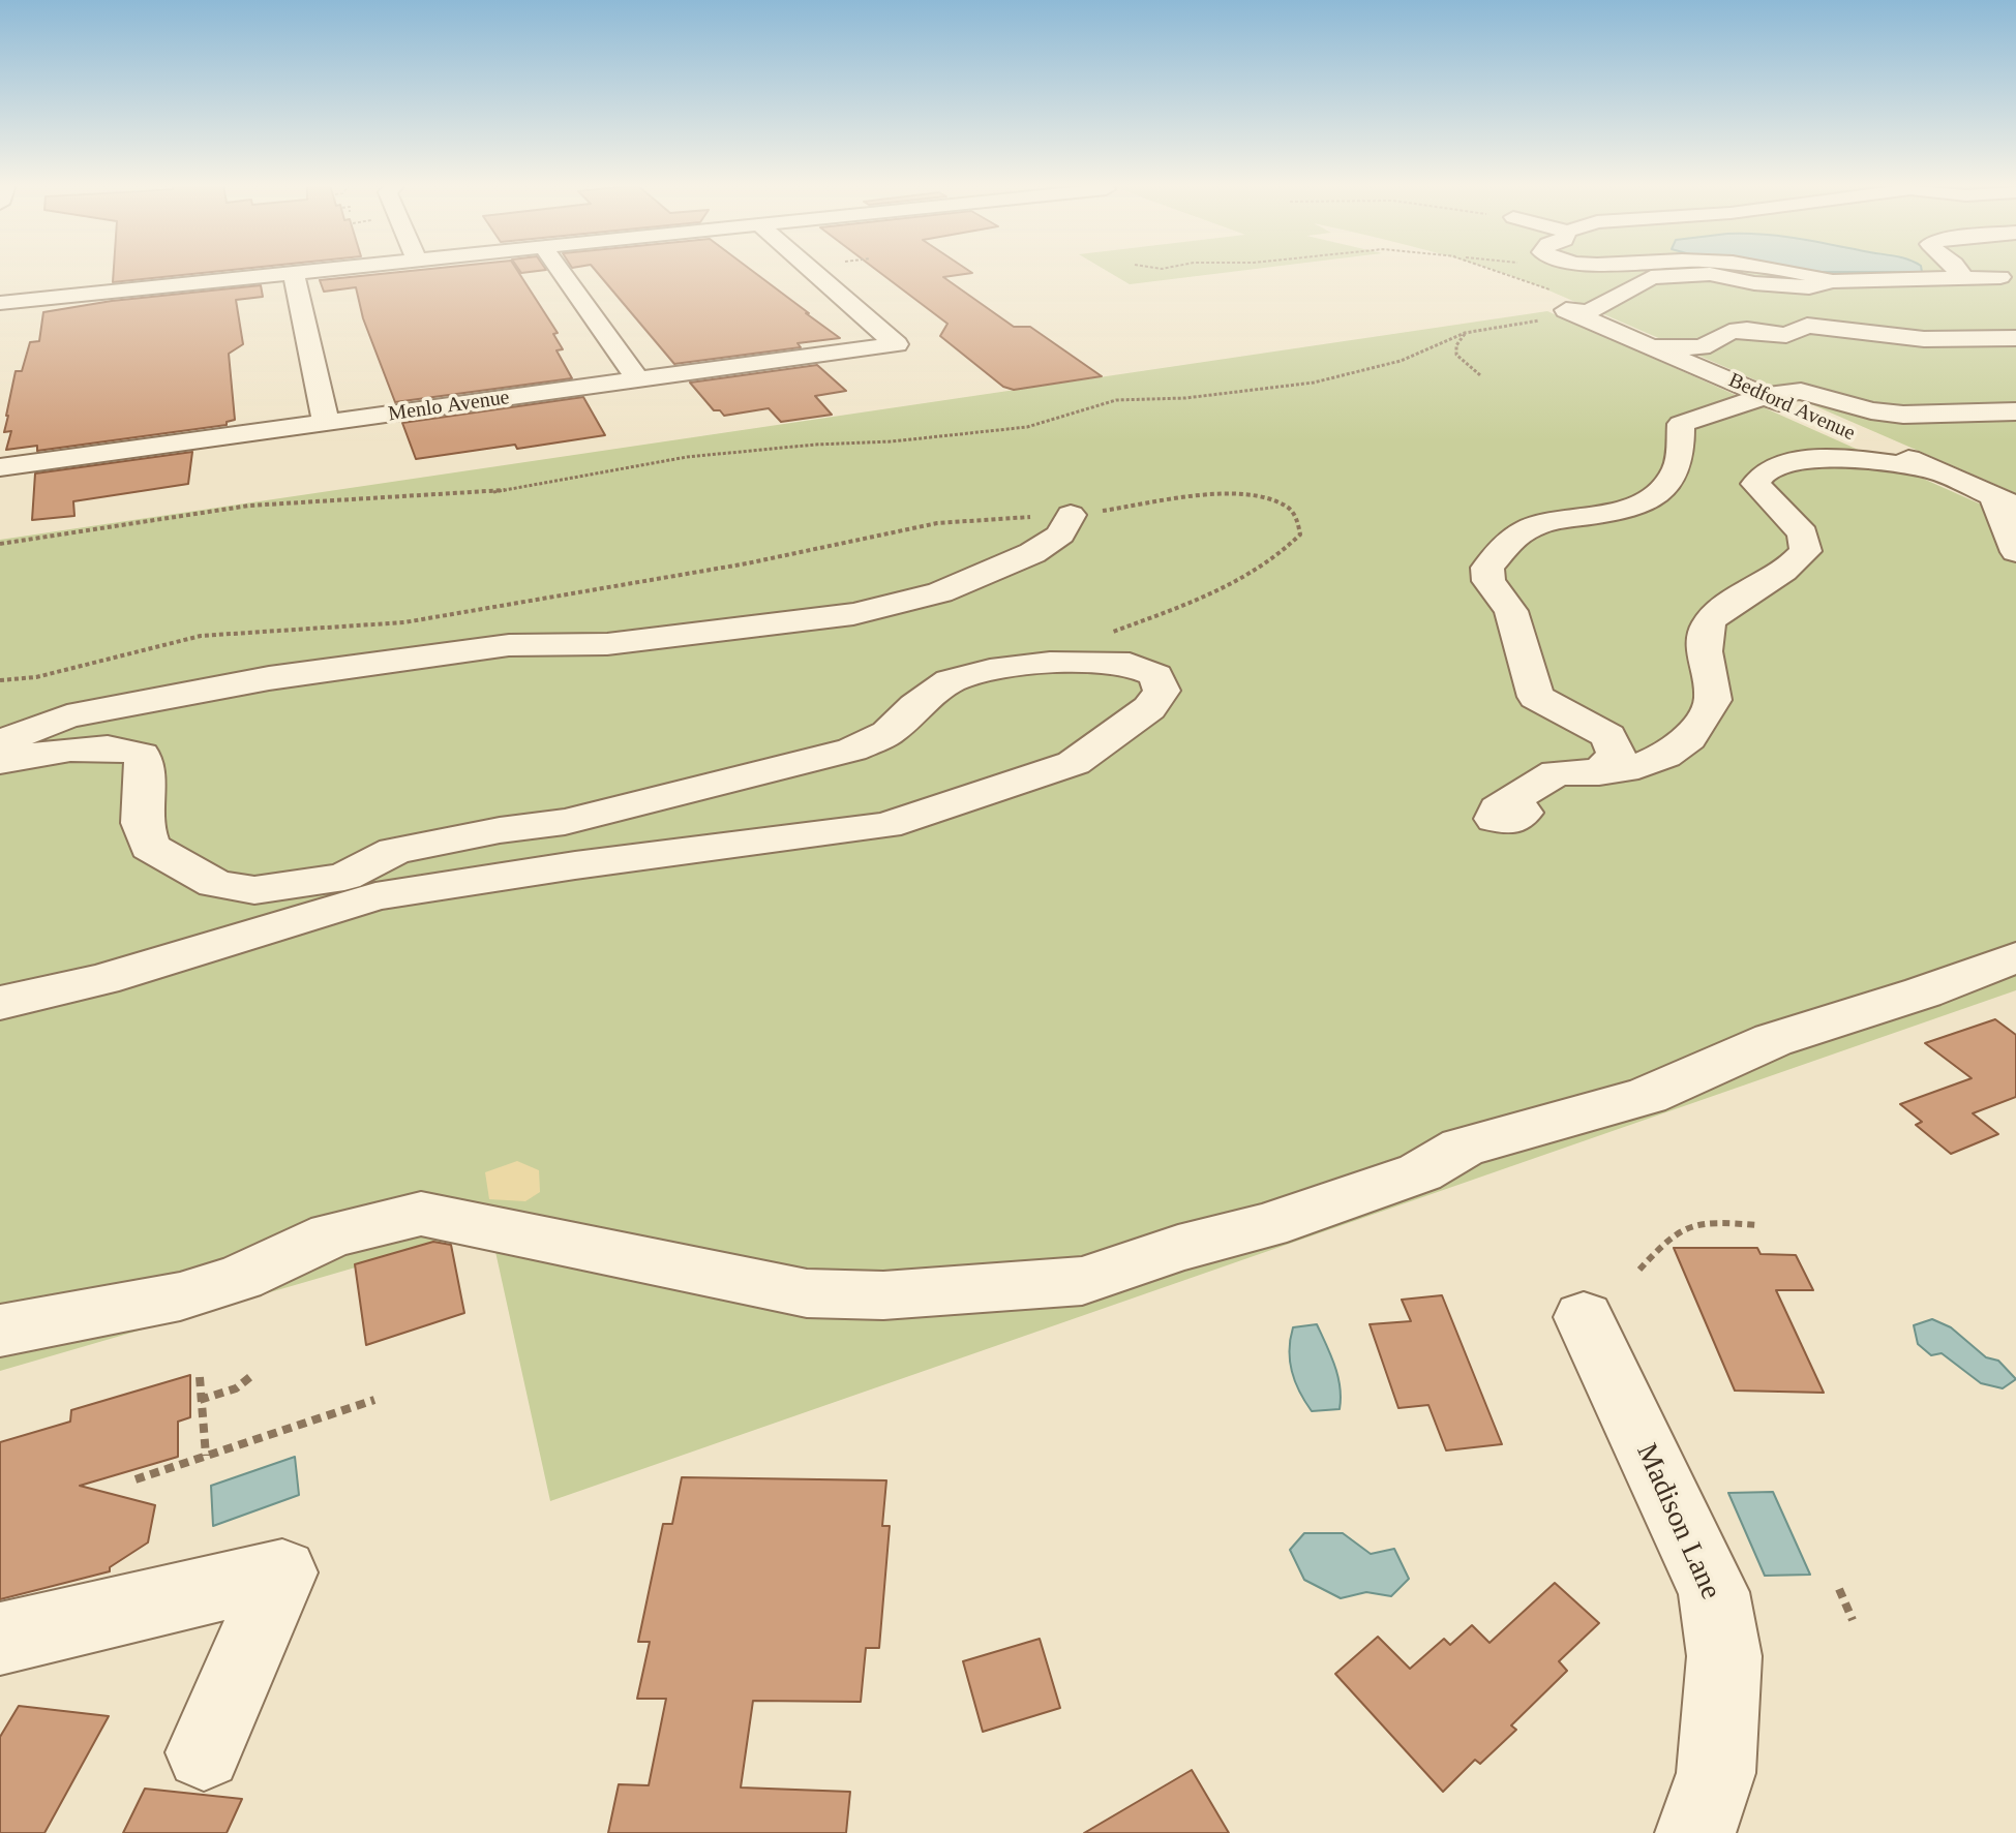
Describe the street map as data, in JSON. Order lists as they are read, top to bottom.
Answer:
{
  "streets": {
    "street": ["Menlo Avenue", "Bedford Avenue", "Madison Lane"]
  }
}
